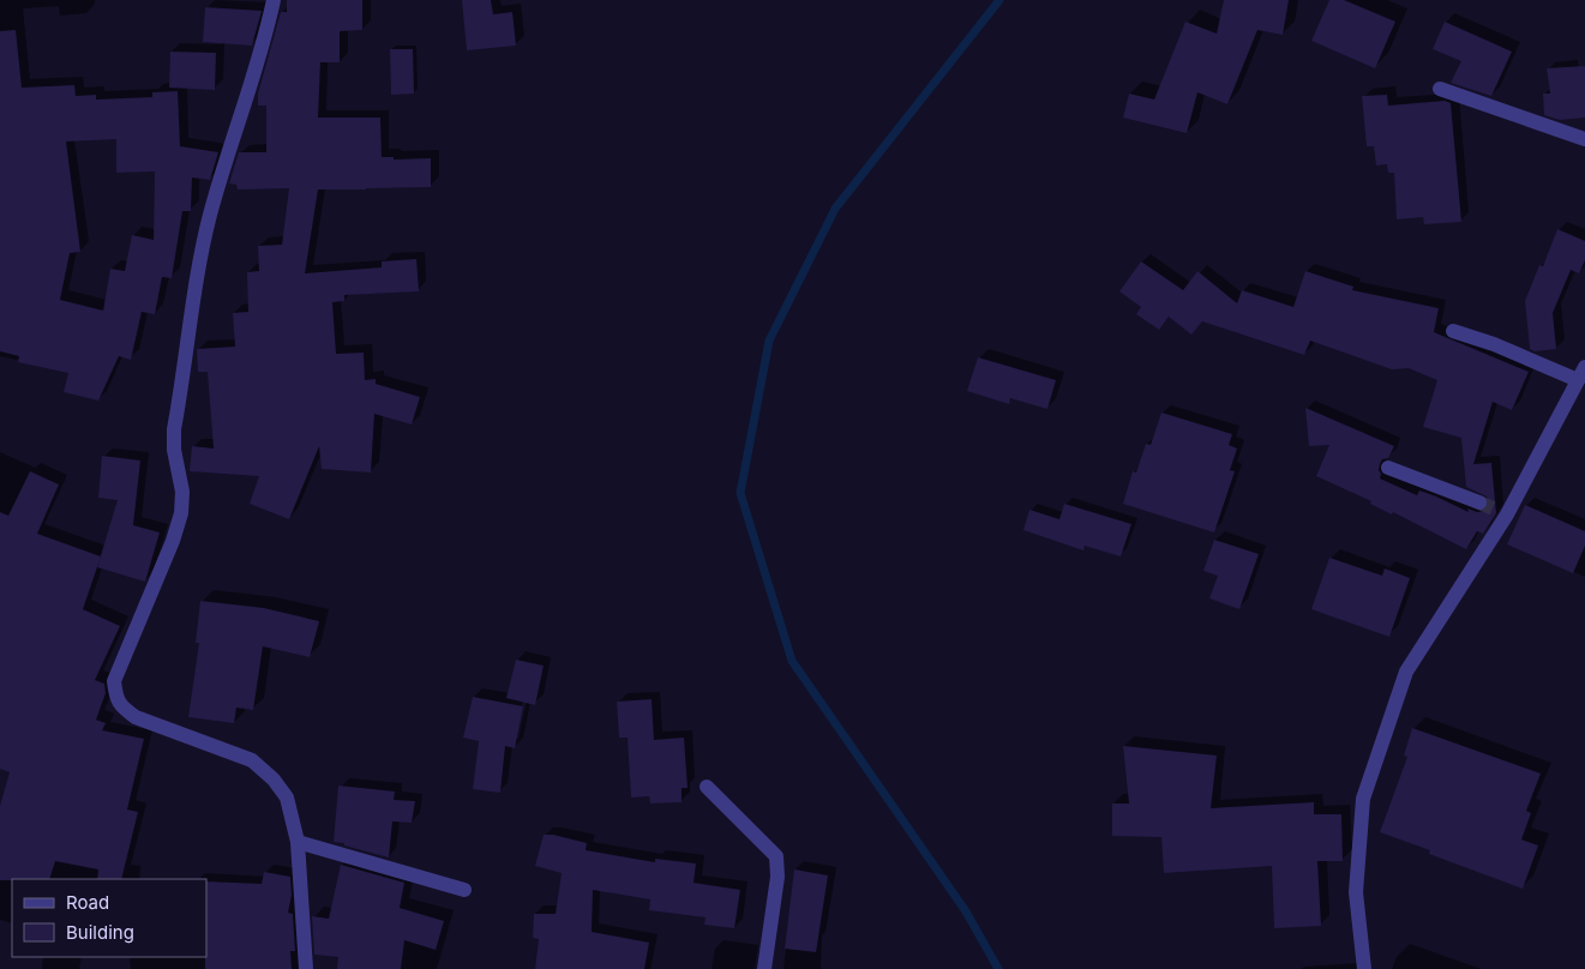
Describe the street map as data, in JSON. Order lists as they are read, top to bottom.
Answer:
{
  "legend": ["Road", "Building"]
}
